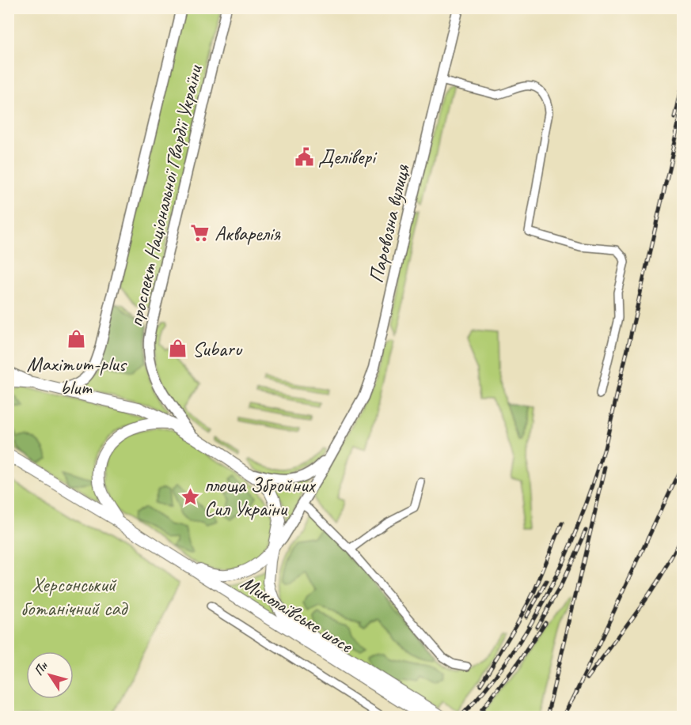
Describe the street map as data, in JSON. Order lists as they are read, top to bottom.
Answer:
{
  "streets": {
    "main road": ["Миколаївське шосе"],
    "street": ["проспект Національної Гвардії України", "Паровозна вулиця"]
  },
  "crossings": [
    ["проспект Національної Гвардії України", "Паровозна вулиця"],
    ["проспект Національної Гвардії України", "Миколаївське шосе"],
    ["Паровозна вулиця", "Миколаївське шосе"]
  ],
  "parks": ["Херсонський ботанічний сад"],
  "places": {
    "public building": ["Делівері"],
    "supermarket": ["Акварелія"],
    "shop": ["Maximum-plus blum", "Subaru"],
    "place": ["площа Збройних Сил України"]
  },
  "north": "top left"
}
